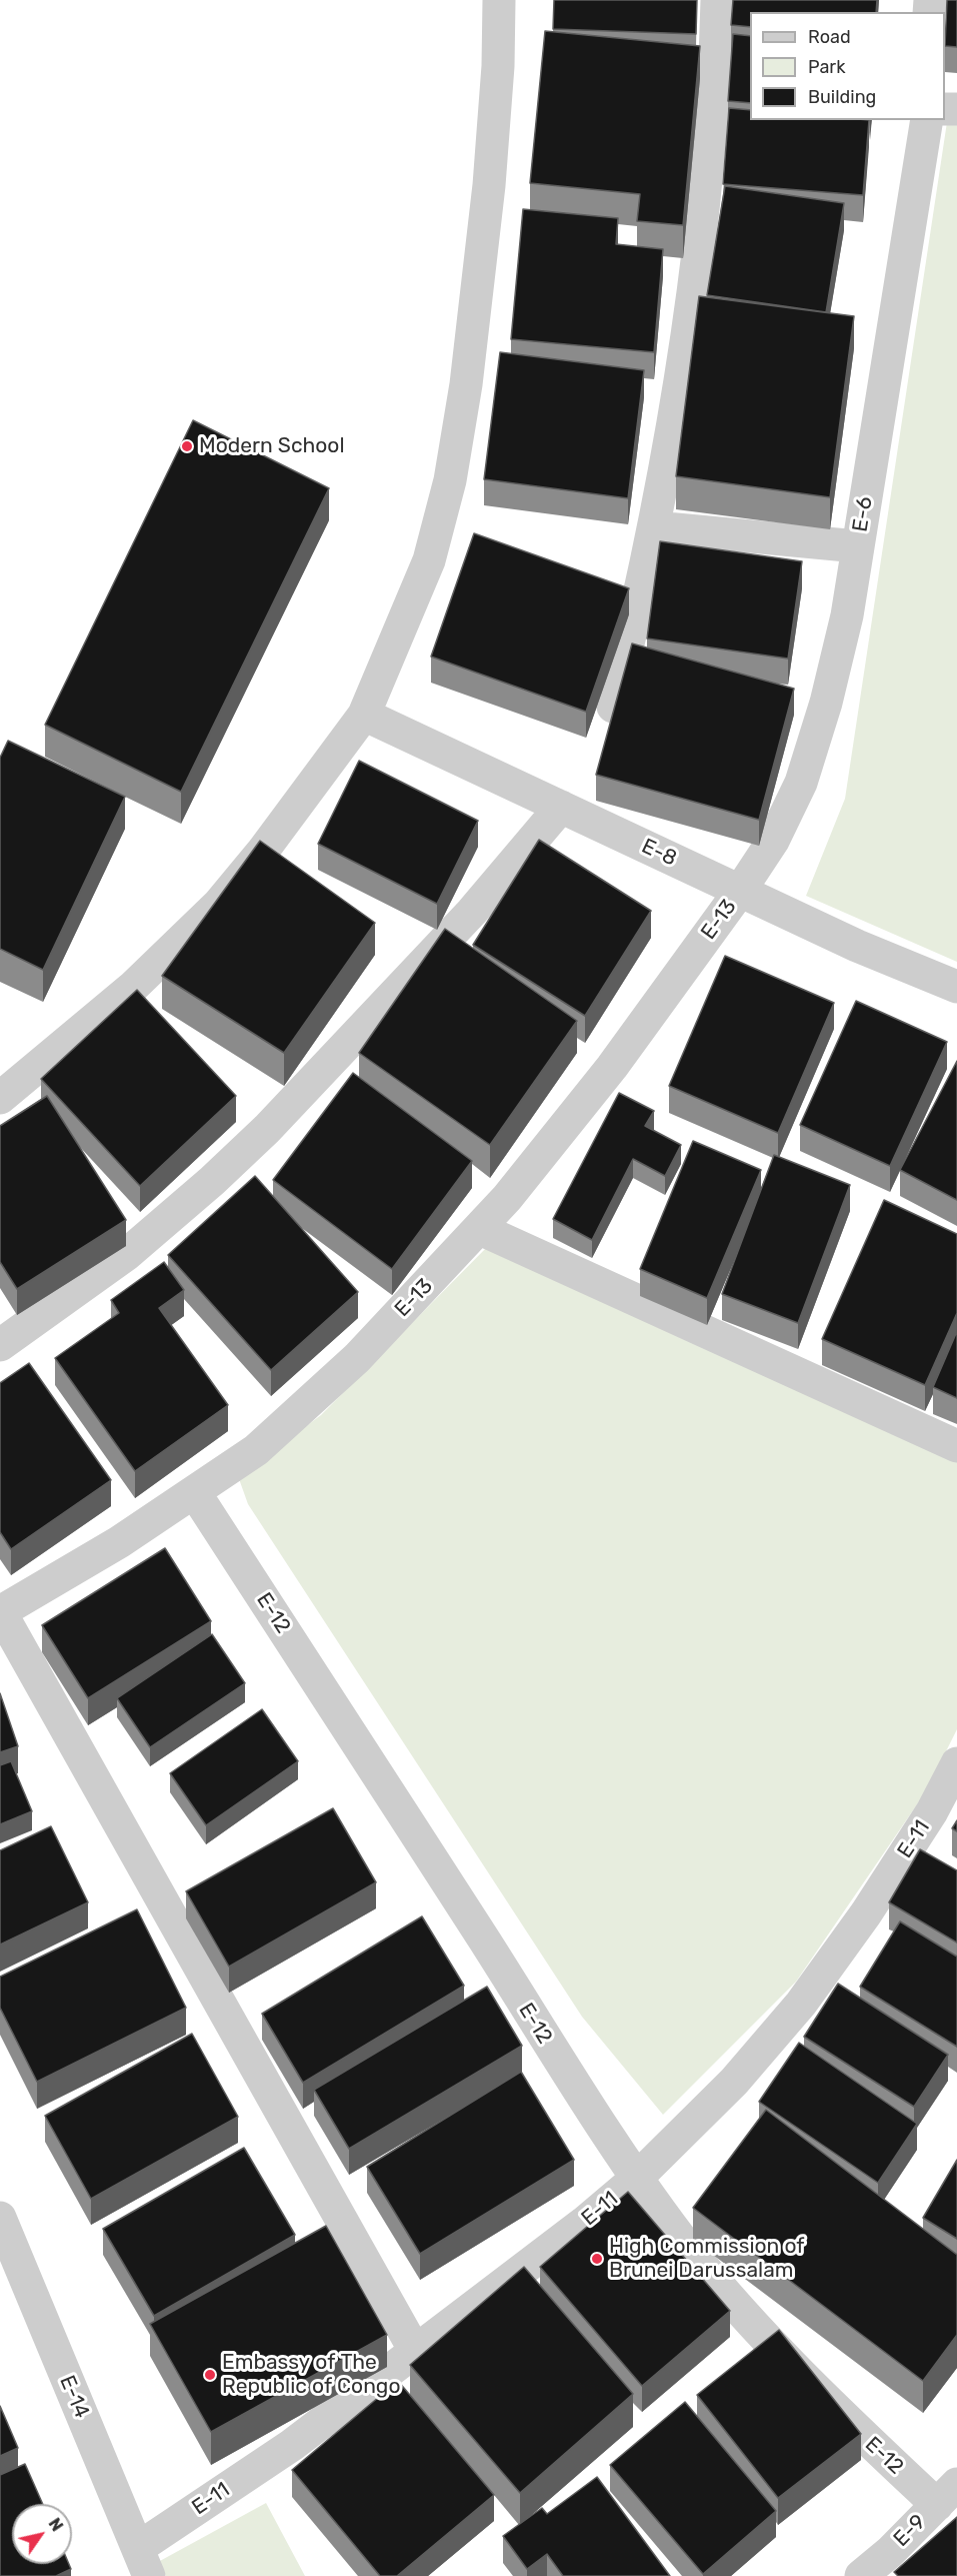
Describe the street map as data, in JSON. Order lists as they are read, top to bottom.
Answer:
{
  "streets": {
    "street": [
      "E-6",
      "E-8",
      "E-13",
      "E-12",
      "E-11",
      "E-14",
      "E-9"
    ]
  },
  "crossings": [
    ["E-6", "E-8"],
    ["E-6", "E-13"],
    ["E-8", "E-13"],
    ["E-13", "E-12"],
    ["E-12", "E-11"],
    ["E-12", "E-9"],
    ["E-11", "E-14"]
  ],
  "places": ["Modern School", "High Commission of Brunei Darussalam", "Embassy of The Republic of Congo"],
  "legend": ["Road", "Park", "Building"],
  "north": "top right"
}
